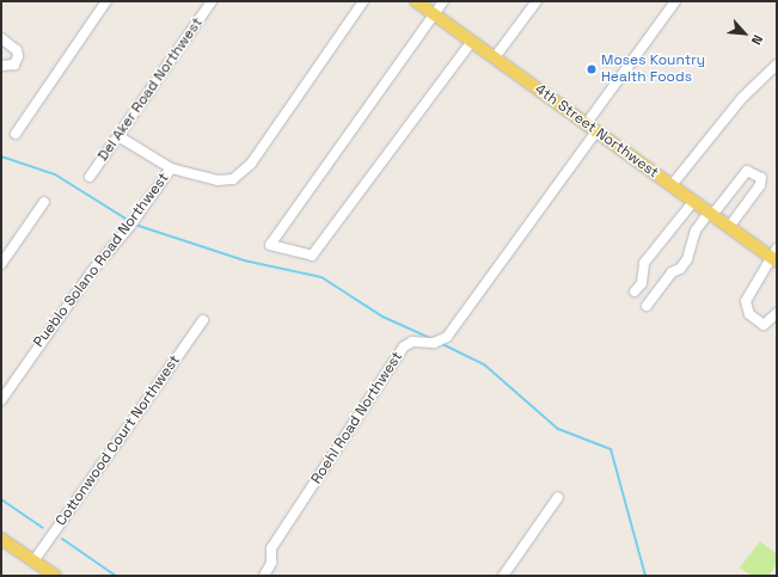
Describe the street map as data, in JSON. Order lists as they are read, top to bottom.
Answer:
{
  "streets": {
    "main road": ["4th Street Northwest"],
    "street": [
      "Del Aker Road Northwest",
      "Pueblo Solano Road Northwest",
      "Roehl Road Northwest",
      "Cottonwood Court Northwest"
    ]
  },
  "crossings": [
    ["4th Street Northwest", "Roehl Road Northwest"]
  ],
  "places": ["Moses Kountry Health Foods"],
  "north": "bottom right"
}
